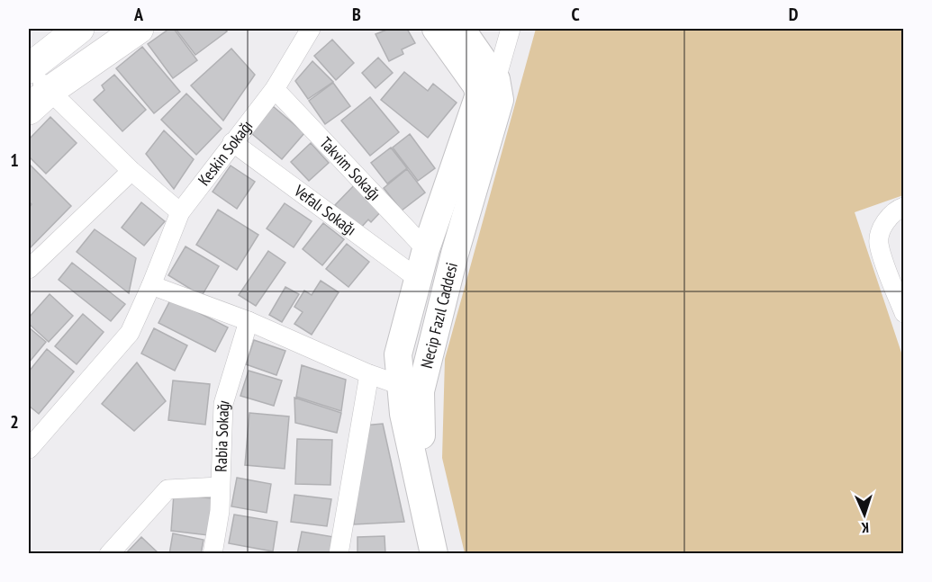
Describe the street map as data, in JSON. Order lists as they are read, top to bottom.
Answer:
{
  "streets": {
    "street": [
      "Keskin Sokağı",
      "Takvim Sokağı",
      "Vefalı Sokağı",
      "Necip Fazıl Caddesi",
      "Rabia Sokağı"
    ]
  },
  "crossings": [
    ["Keskin Sokağı", "Takvim Sokağı"],
    ["Keskin Sokağı", "Vefalı Sokağı"],
    ["Takvim Sokağı", "Necip Fazıl Caddesi"],
    ["Vefalı Sokağı", "Necip Fazıl Caddesi"]
  ],
  "north": "bottom",
  "grid": {
    "columns": [
      "A",
      "B",
      "C",
      "D"
    ],
    "rows": ["1", "2"]
  }
}
